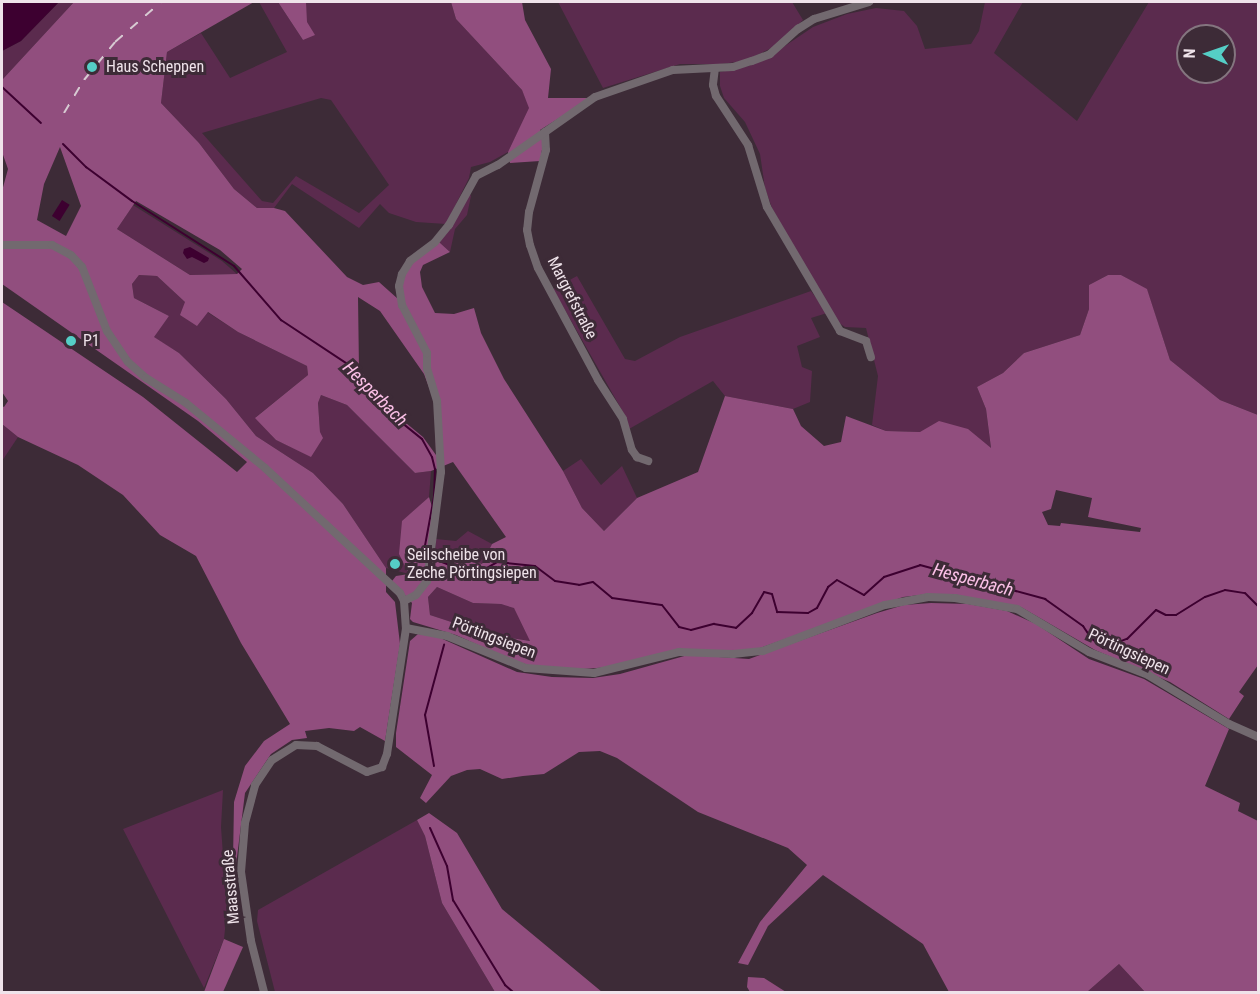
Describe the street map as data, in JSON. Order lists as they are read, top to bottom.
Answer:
{
  "streets": {
    "street": ["Margrefstraße", "Pörtingsiepen", "Maasstraße"]
  },
  "crossings": [
    ["Pörtingsiepen", "Maasstraße"]
  ],
  "water": ["Hesperbach"],
  "places": ["Haus Scheppen", "P1", "Seilscheibe von Zeche Pörtingsiepen"],
  "north": "left"
}
